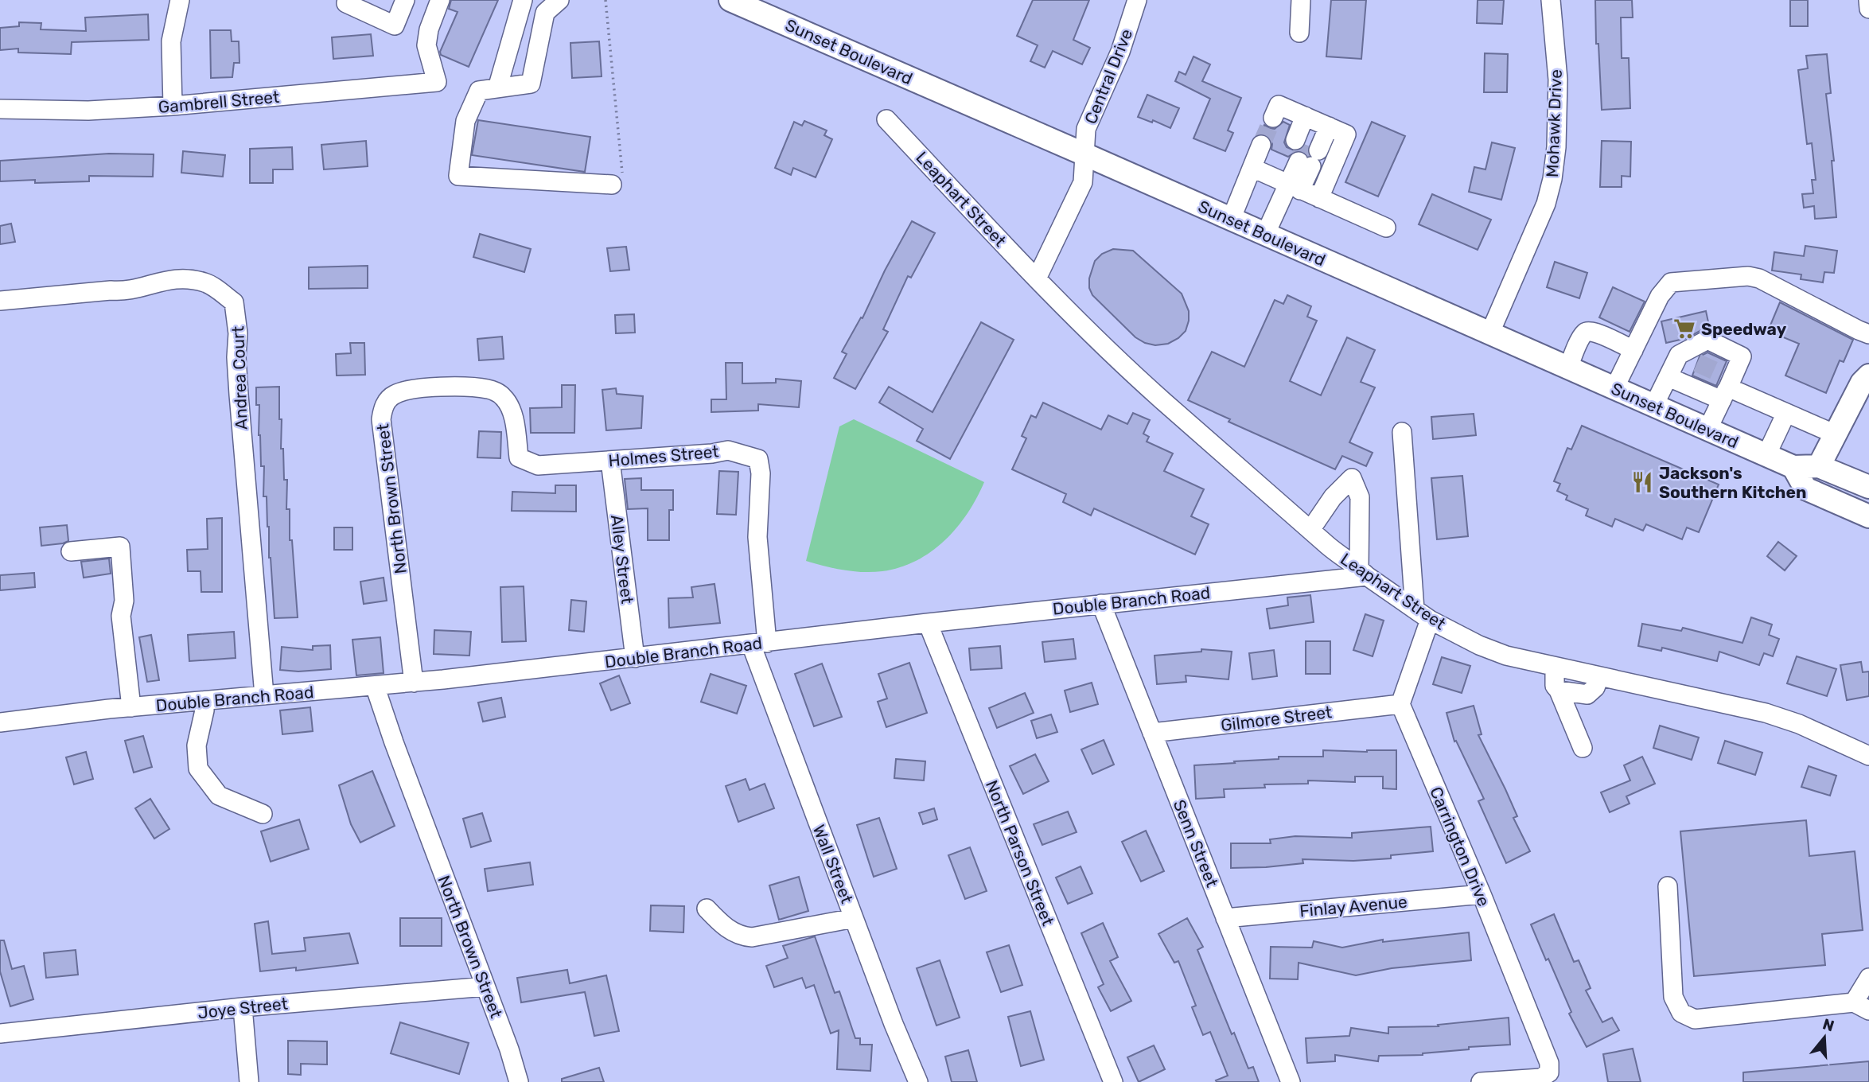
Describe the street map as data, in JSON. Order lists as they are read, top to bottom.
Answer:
{
  "streets": {
    "main road": ["Sunset Boulevard"],
    "street": [
      "Central Drive",
      "Gambrell Street",
      "Mohawk Drive",
      "Leaphart Street",
      "Andrea Court",
      "Holmes Street",
      "North Brown Street",
      "Alley Street",
      "Double Branch Road",
      "Gilmore Street",
      "Senn Street",
      "Carrington Drive",
      "North Parson Street",
      "Wall Street",
      "Finlay Avenue",
      "Joye Street"
    ]
  },
  "crossings": [
    ["Sunset Boulevard", "Central Drive"],
    ["Sunset Boulevard", "Mohawk Drive"],
    ["Leaphart Street", "Double Branch Road"],
    ["Andrea Court", "Double Branch Road"],
    ["Holmes Street", "North Brown Street"],
    ["Holmes Street", "Alley Street"],
    ["Holmes Street", "Double Branch Road"],
    ["Holmes Street", "Wall Street"],
    ["North Brown Street", "Double Branch Road"],
    ["North Brown Street", "Joye Street"],
    ["Alley Street", "Double Branch Road"],
    ["Double Branch Road", "Senn Street"],
    ["Double Branch Road", "North Parson Street"],
    ["Double Branch Road", "Wall Street"],
    ["Gilmore Street", "Senn Street"],
    ["Gilmore Street", "Carrington Drive"],
    ["Senn Street", "Finlay Avenue"],
    ["Carrington Drive", "Finlay Avenue"]
  ],
  "places": {
    "supermarket": ["Speedway"],
    "restaurant": ["Jackson's Southern Kitchen"]
  },
  "north": "top"
}
